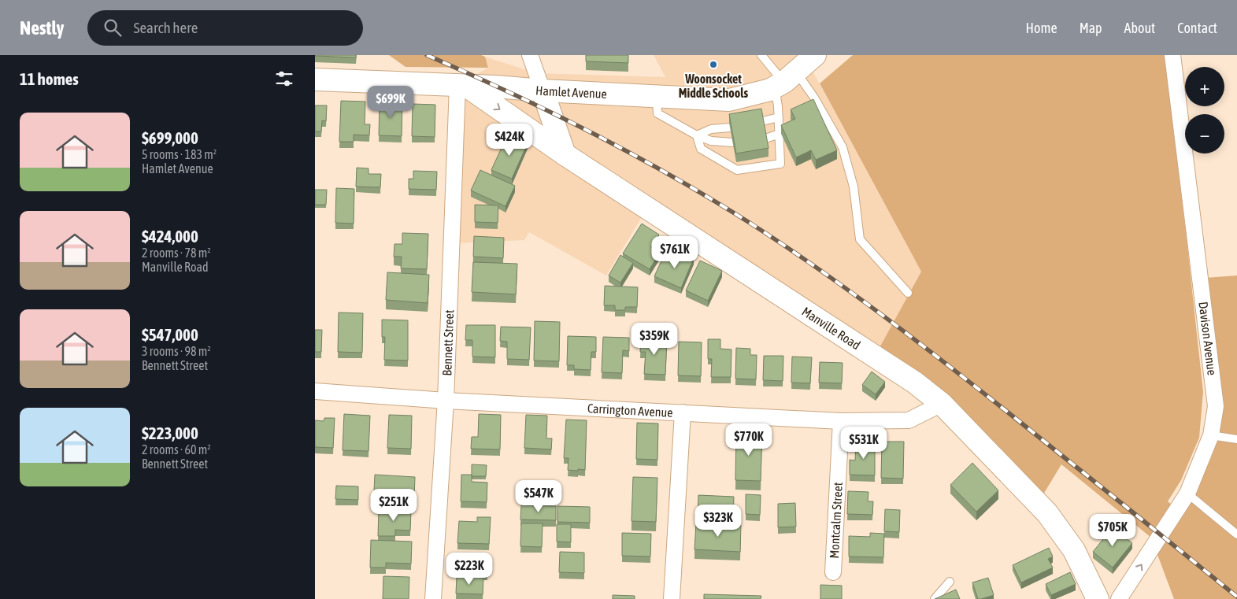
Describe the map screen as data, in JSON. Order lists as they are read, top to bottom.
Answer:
{
  "streets": {
    "main road": ["Hamlet Avenue", "Manville Road"],
    "street": [
      "Davison Avenue",
      "Bennett Street",
      "Carrington Avenue",
      "Montcalm Street"
    ]
  },
  "crossings": [
    ["Hamlet Avenue", "Manville Road"],
    ["Hamlet Avenue", "Bennett Street"],
    ["Manville Road", "Bennett Street"],
    ["Manville Road", "Carrington Avenue"],
    ["Bennett Street", "Carrington Avenue"],
    ["Carrington Avenue", "Montcalm Street"]
  ],
  "places": ["Woonsocket Middle Schools"],
  "page": {
    "header": "Nestly",
    "search": "Search here",
    "nav": [
      "Home",
      "Map",
      "About",
      "Contact"
    ],
    "heading": "11 homes",
    "map_buttons": ["+", "−"],
    "price": [
      "$699K",
      "$424K",
      "$761K",
      "$359K",
      "$770K",
      "$531K",
      "$547K",
      "$251K",
      "$323K",
      "$705K",
      "$223K"
    ],
    "list": [
      {
        "name": "$699,000",
        "note": "5 rooms · 183 m² · Hamlet Avenue"
      },
      {
        "name": "$424,000",
        "note": "2 rooms · 78 m² · Manville Road"
      },
      {
        "name": "$547,000",
        "note": "3 rooms · 98 m² · Bennett Street"
      },
      {
        "name": "$223,000",
        "note": "2 rooms · 60 m² · Bennett Street"
      }
    ]
  }
}
